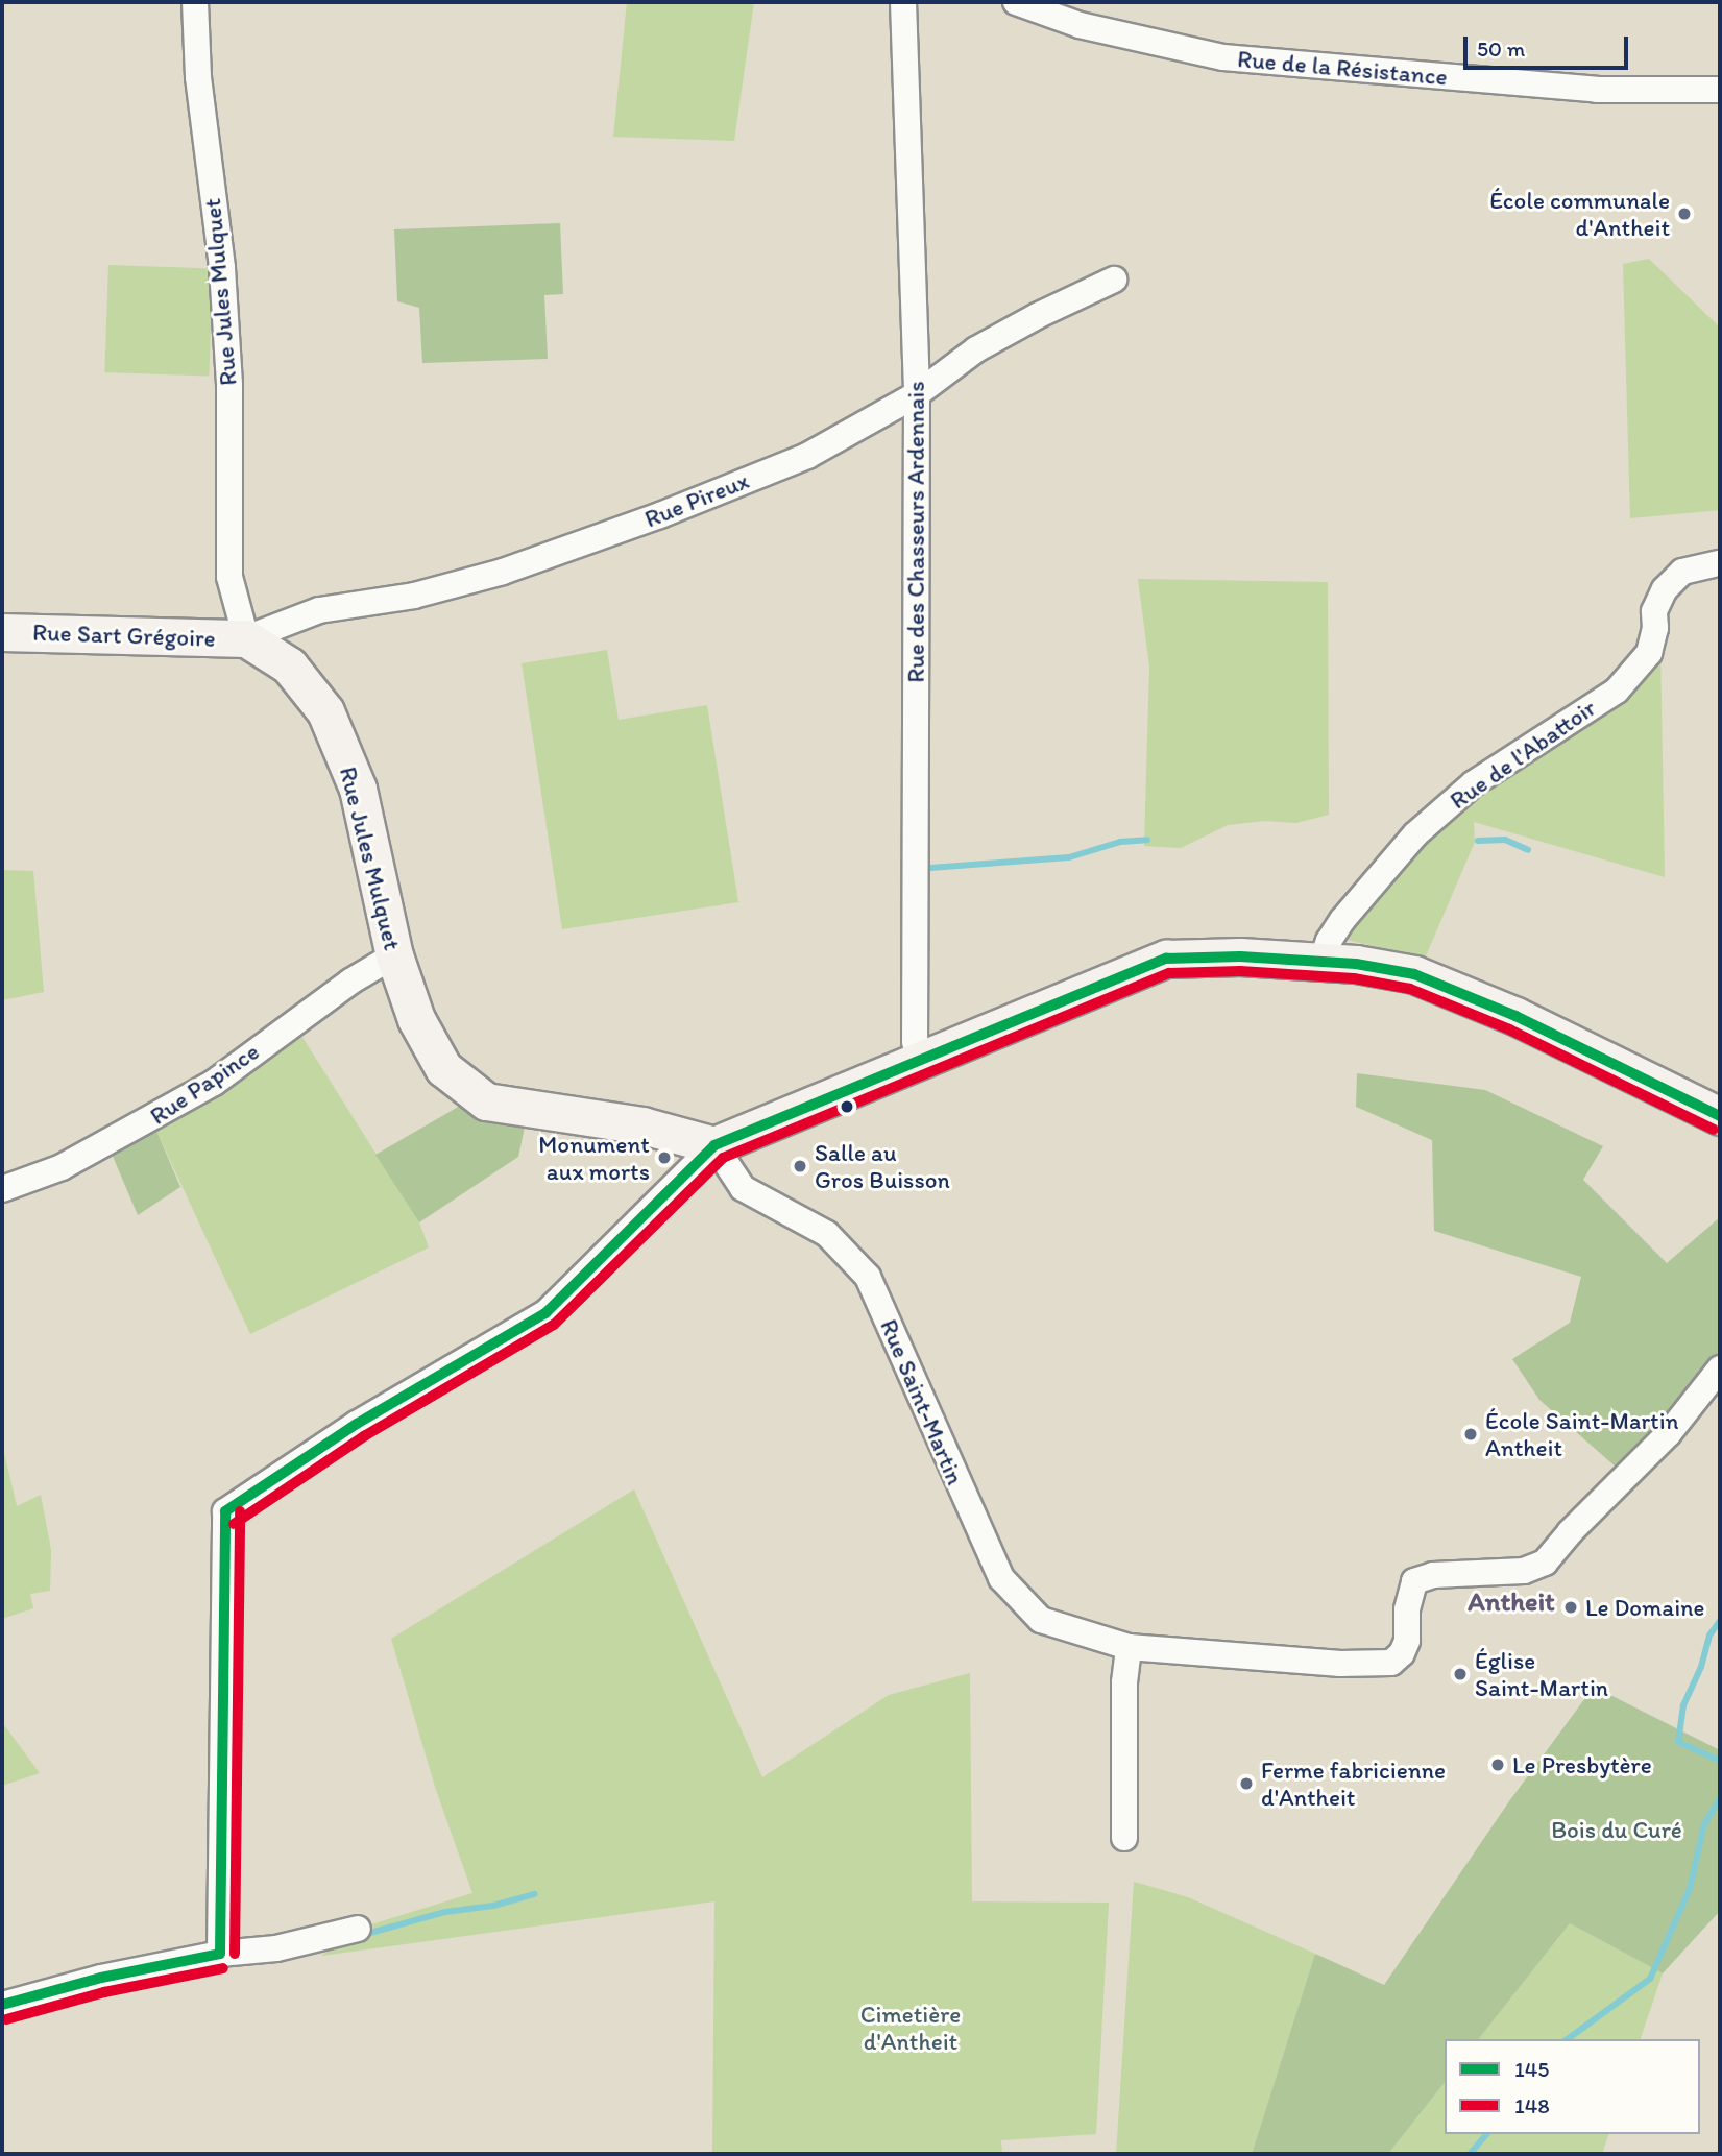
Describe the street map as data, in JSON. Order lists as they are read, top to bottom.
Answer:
{
  "streets": {
    "street": [
      "Rue de la Résistance",
      "Rue Jules Mulquet",
      "Rue Pireux",
      "Rue des Chasseurs Ardennais",
      "Rue Sart Grégoire",
      "Rue de l'Abattoir",
      "Rue Papince",
      "Rue Saint-Martin"
    ]
  },
  "crossings": [
    ["Rue Jules Mulquet", "Rue Pireux"],
    ["Rue Jules Mulquet", "Rue Sart Grégoire"],
    ["Rue Jules Mulquet", "Rue Papince"],
    ["Rue Jules Mulquet", "Rue Saint-Martin"],
    ["Rue Pireux", "Rue des Chasseurs Ardennais"],
    ["Rue Pireux", "Rue Sart Grégoire"]
  ],
  "districts": ["Antheit"],
  "parks": ["Bois du Curé", "Cimetière d'Antheit"],
  "places": [
    "École communale d'Antheit",
    "Monument aux morts",
    "Salle au Gros Buisson",
    "École Saint-Martin Antheit",
    "Le Domaine",
    "Église Saint-Martin",
    "Le Presbytère",
    "Ferme fabricienne d'Antheit"
  ],
  "lines": ["transit line 145", "transit line 148"],
  "legend": ["145", "148"],
  "scale_bar": "50 m"
}
